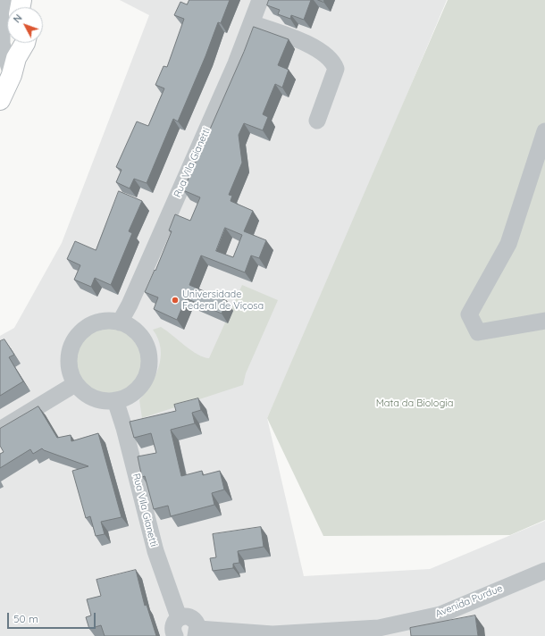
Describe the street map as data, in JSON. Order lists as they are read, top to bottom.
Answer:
{
  "streets": {
    "street": ["Rua Vila Gianetti", "Avenida Purdue"]
  },
  "parks": ["Mata da Biologia"],
  "places": ["Universidade Federal de Viçosa"],
  "scale_bar": "50 m",
  "north": "top left"
}
